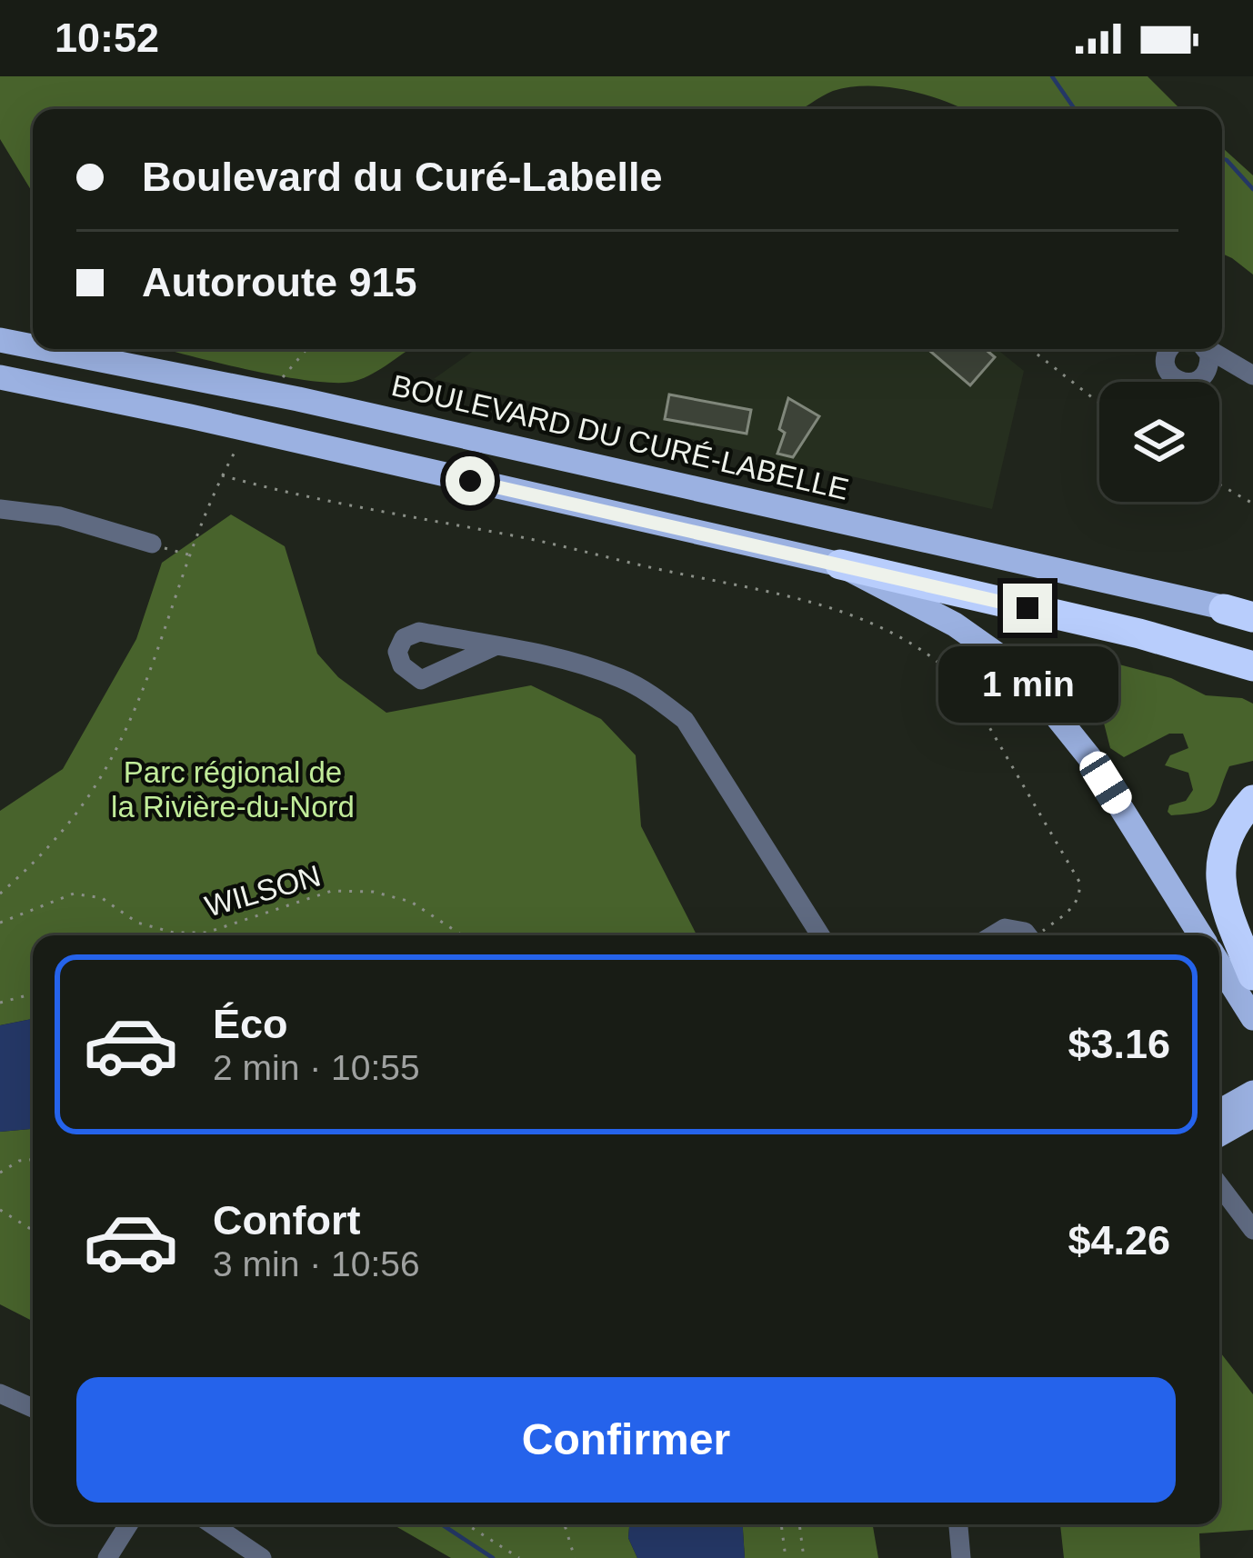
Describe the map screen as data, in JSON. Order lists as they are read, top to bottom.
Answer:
{
  "streets": {
    "main road": ["BOULEVARD DU CURÉ-LABELLE"],
    "path": ["WILSON"]
  },
  "parks": ["Parc régional de la Rivière-du-Nord"],
  "page": {
    "status": "10:52",
    "banner": ["Boulevard du Curé-Labelle", "Autoroute 915"],
    "bubble": "1 min",
    "list": [
      {
        "name": "Éco",
        "note": "2 min · 10:55",
        "value": "$3.16"
      },
      {
        "name": "Confort",
        "note": "3 min · 10:56",
        "value": "$4.26"
      }
    ],
    "buttons": "Confirmer"
  }
}
